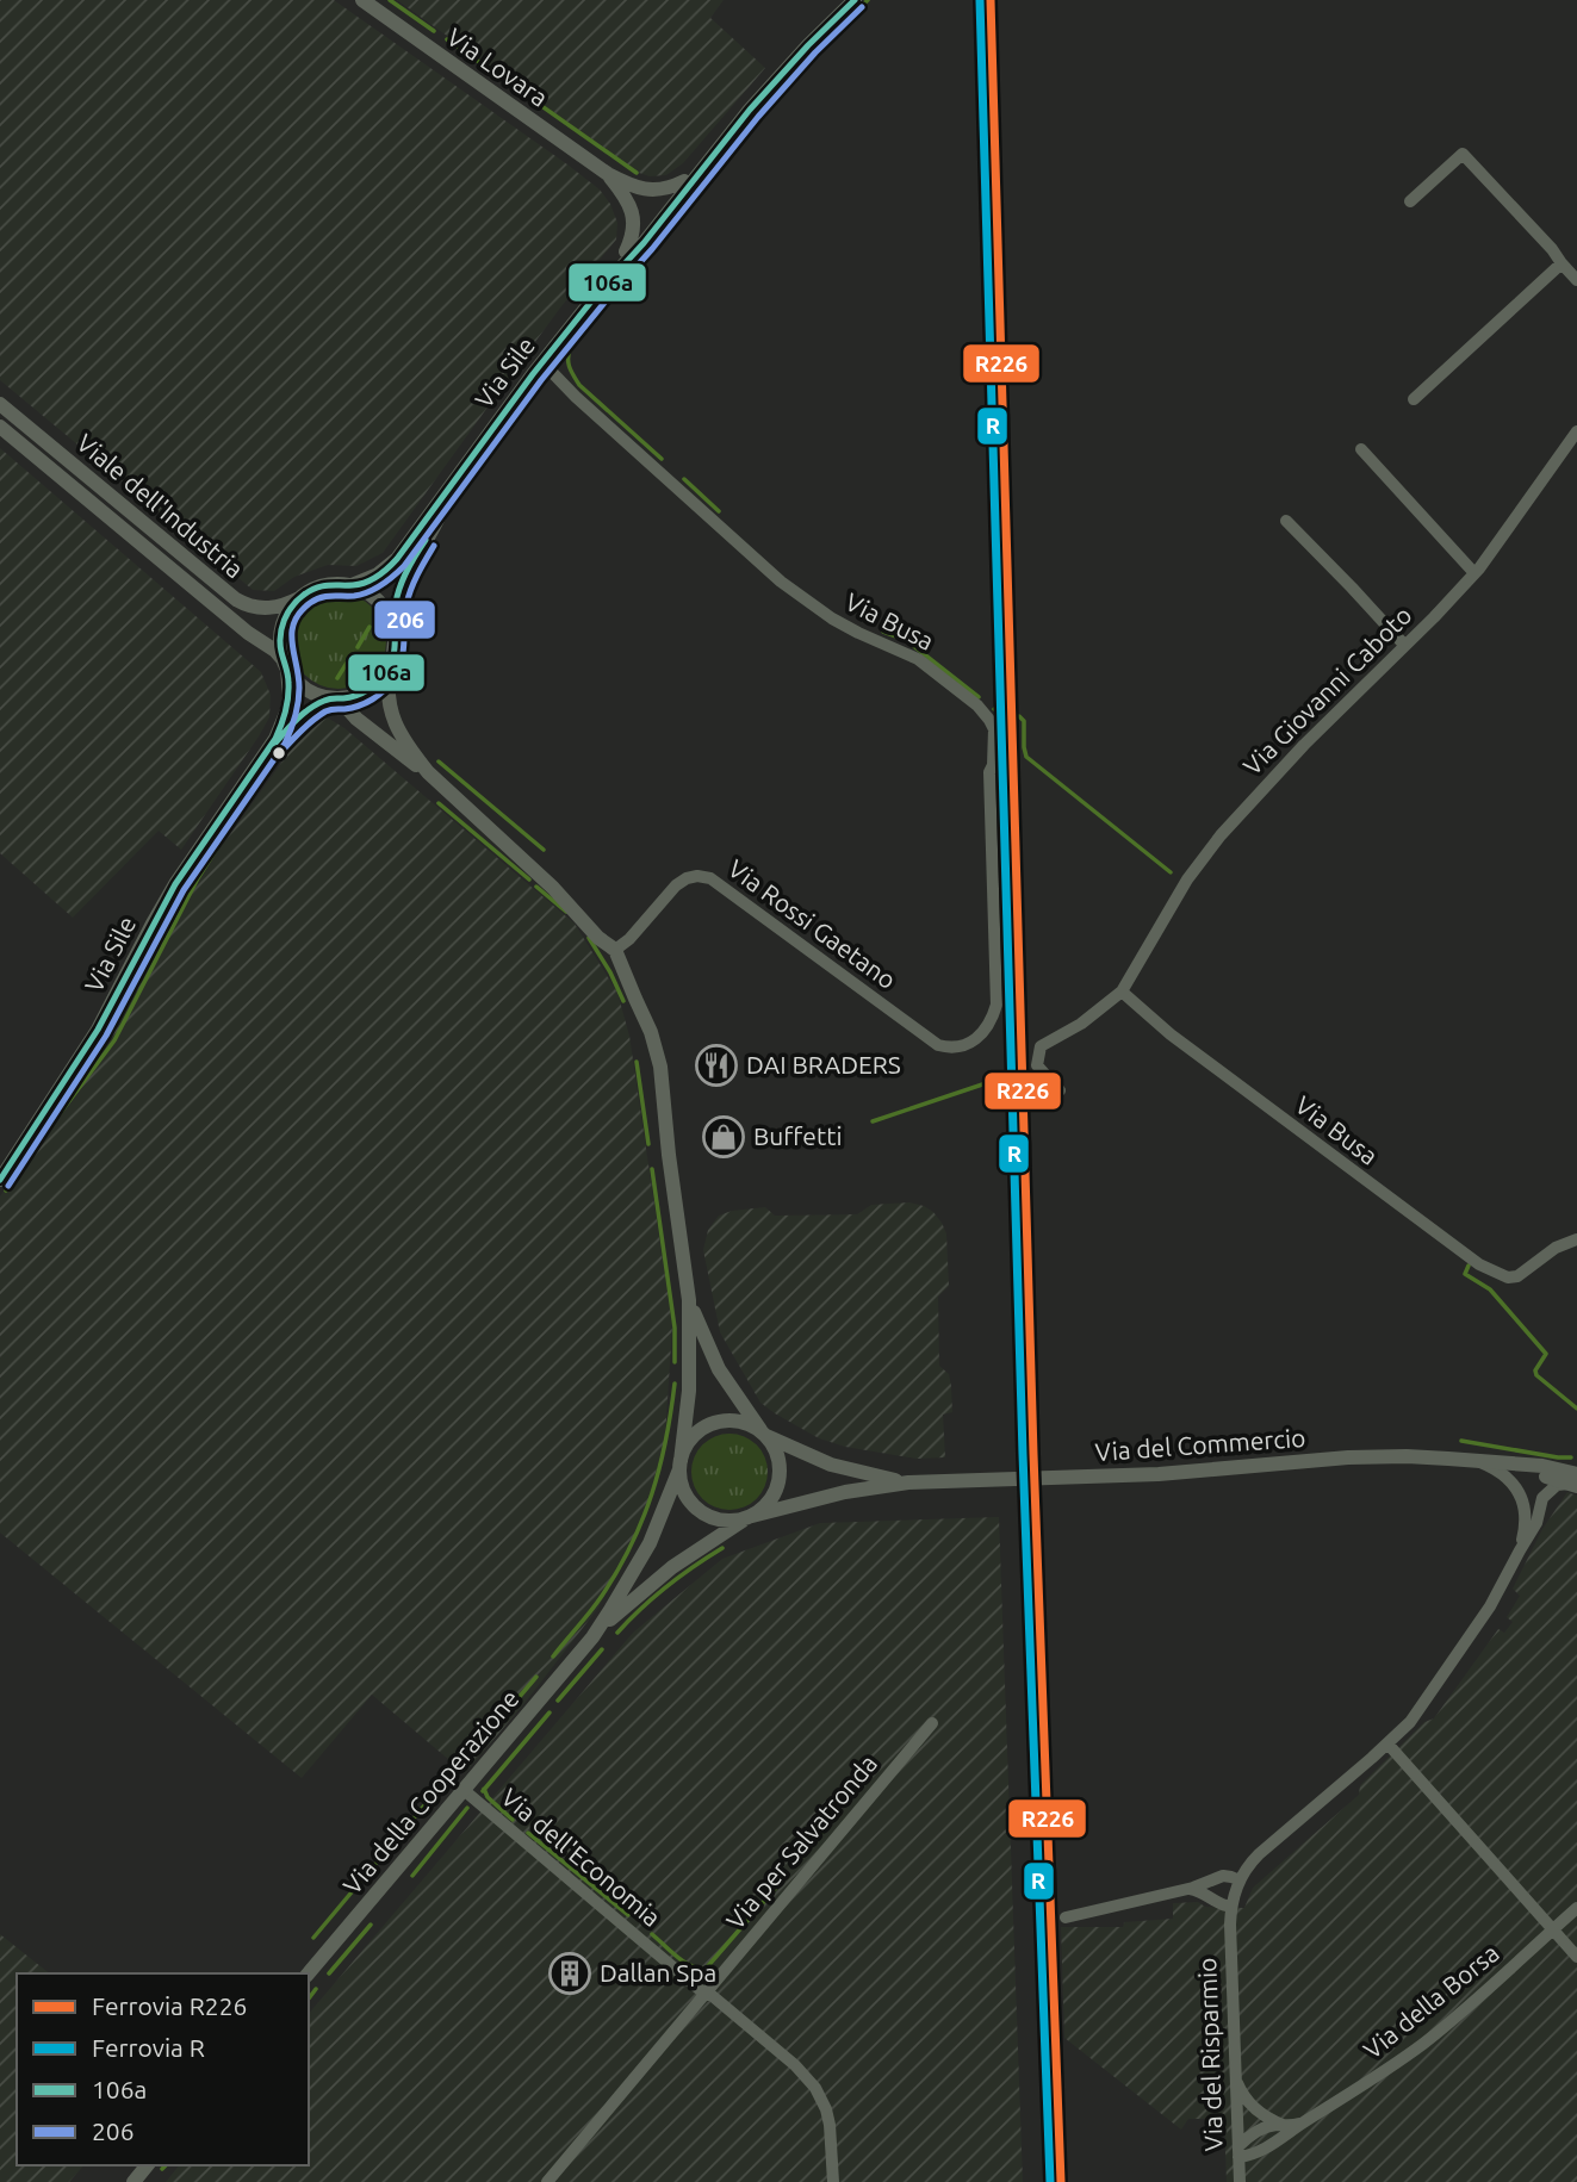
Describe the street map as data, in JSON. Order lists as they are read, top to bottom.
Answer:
{
  "streets": {
    "street": [
      "Via Lovara",
      "Via Sile",
      "Viale dell'Industria",
      "Via Busa",
      "Via Giovanni Caboto",
      "Via Rossi Gaetano",
      "Via del Commercio",
      "Via della Cooperazione",
      "Via per Salvatronda",
      "Via dell'Economia",
      "Via della Borsa",
      "Via del Risparmio"
    ]
  },
  "crossings": [
    ["Via Lovara", "Via Sile"],
    ["Via Sile", "Viale dell'Industria"],
    ["Via Sile", "Via Busa"],
    ["Via Sile", "Via della Cooperazione"],
    ["Viale dell'Industria", "Via della Cooperazione"],
    ["Via Busa", "Via Giovanni Caboto"],
    ["Via Busa", "Via Rossi Gaetano"],
    ["Via Rossi Gaetano", "Via della Cooperazione"],
    ["Via del Commercio", "Via della Cooperazione"],
    ["Via della Cooperazione", "Via dell'Economia"],
    ["Via per Salvatronda", "Via dell'Economia"],
    ["Via della Borsa", "Via del Risparmio"]
  ],
  "places": {
    "restaurant": ["DAI BRADERS"],
    "shop": ["Buffetti"],
    "building": ["Dallan Spa"]
  },
  "lines": [
    "rail line R226",
    "rail line R",
    "transit line 106a",
    "transit line 206"
  ],
  "legend": [
    "Ferrovia R226",
    "Ferrovia R",
    "106a",
    "206"
  ]
}
